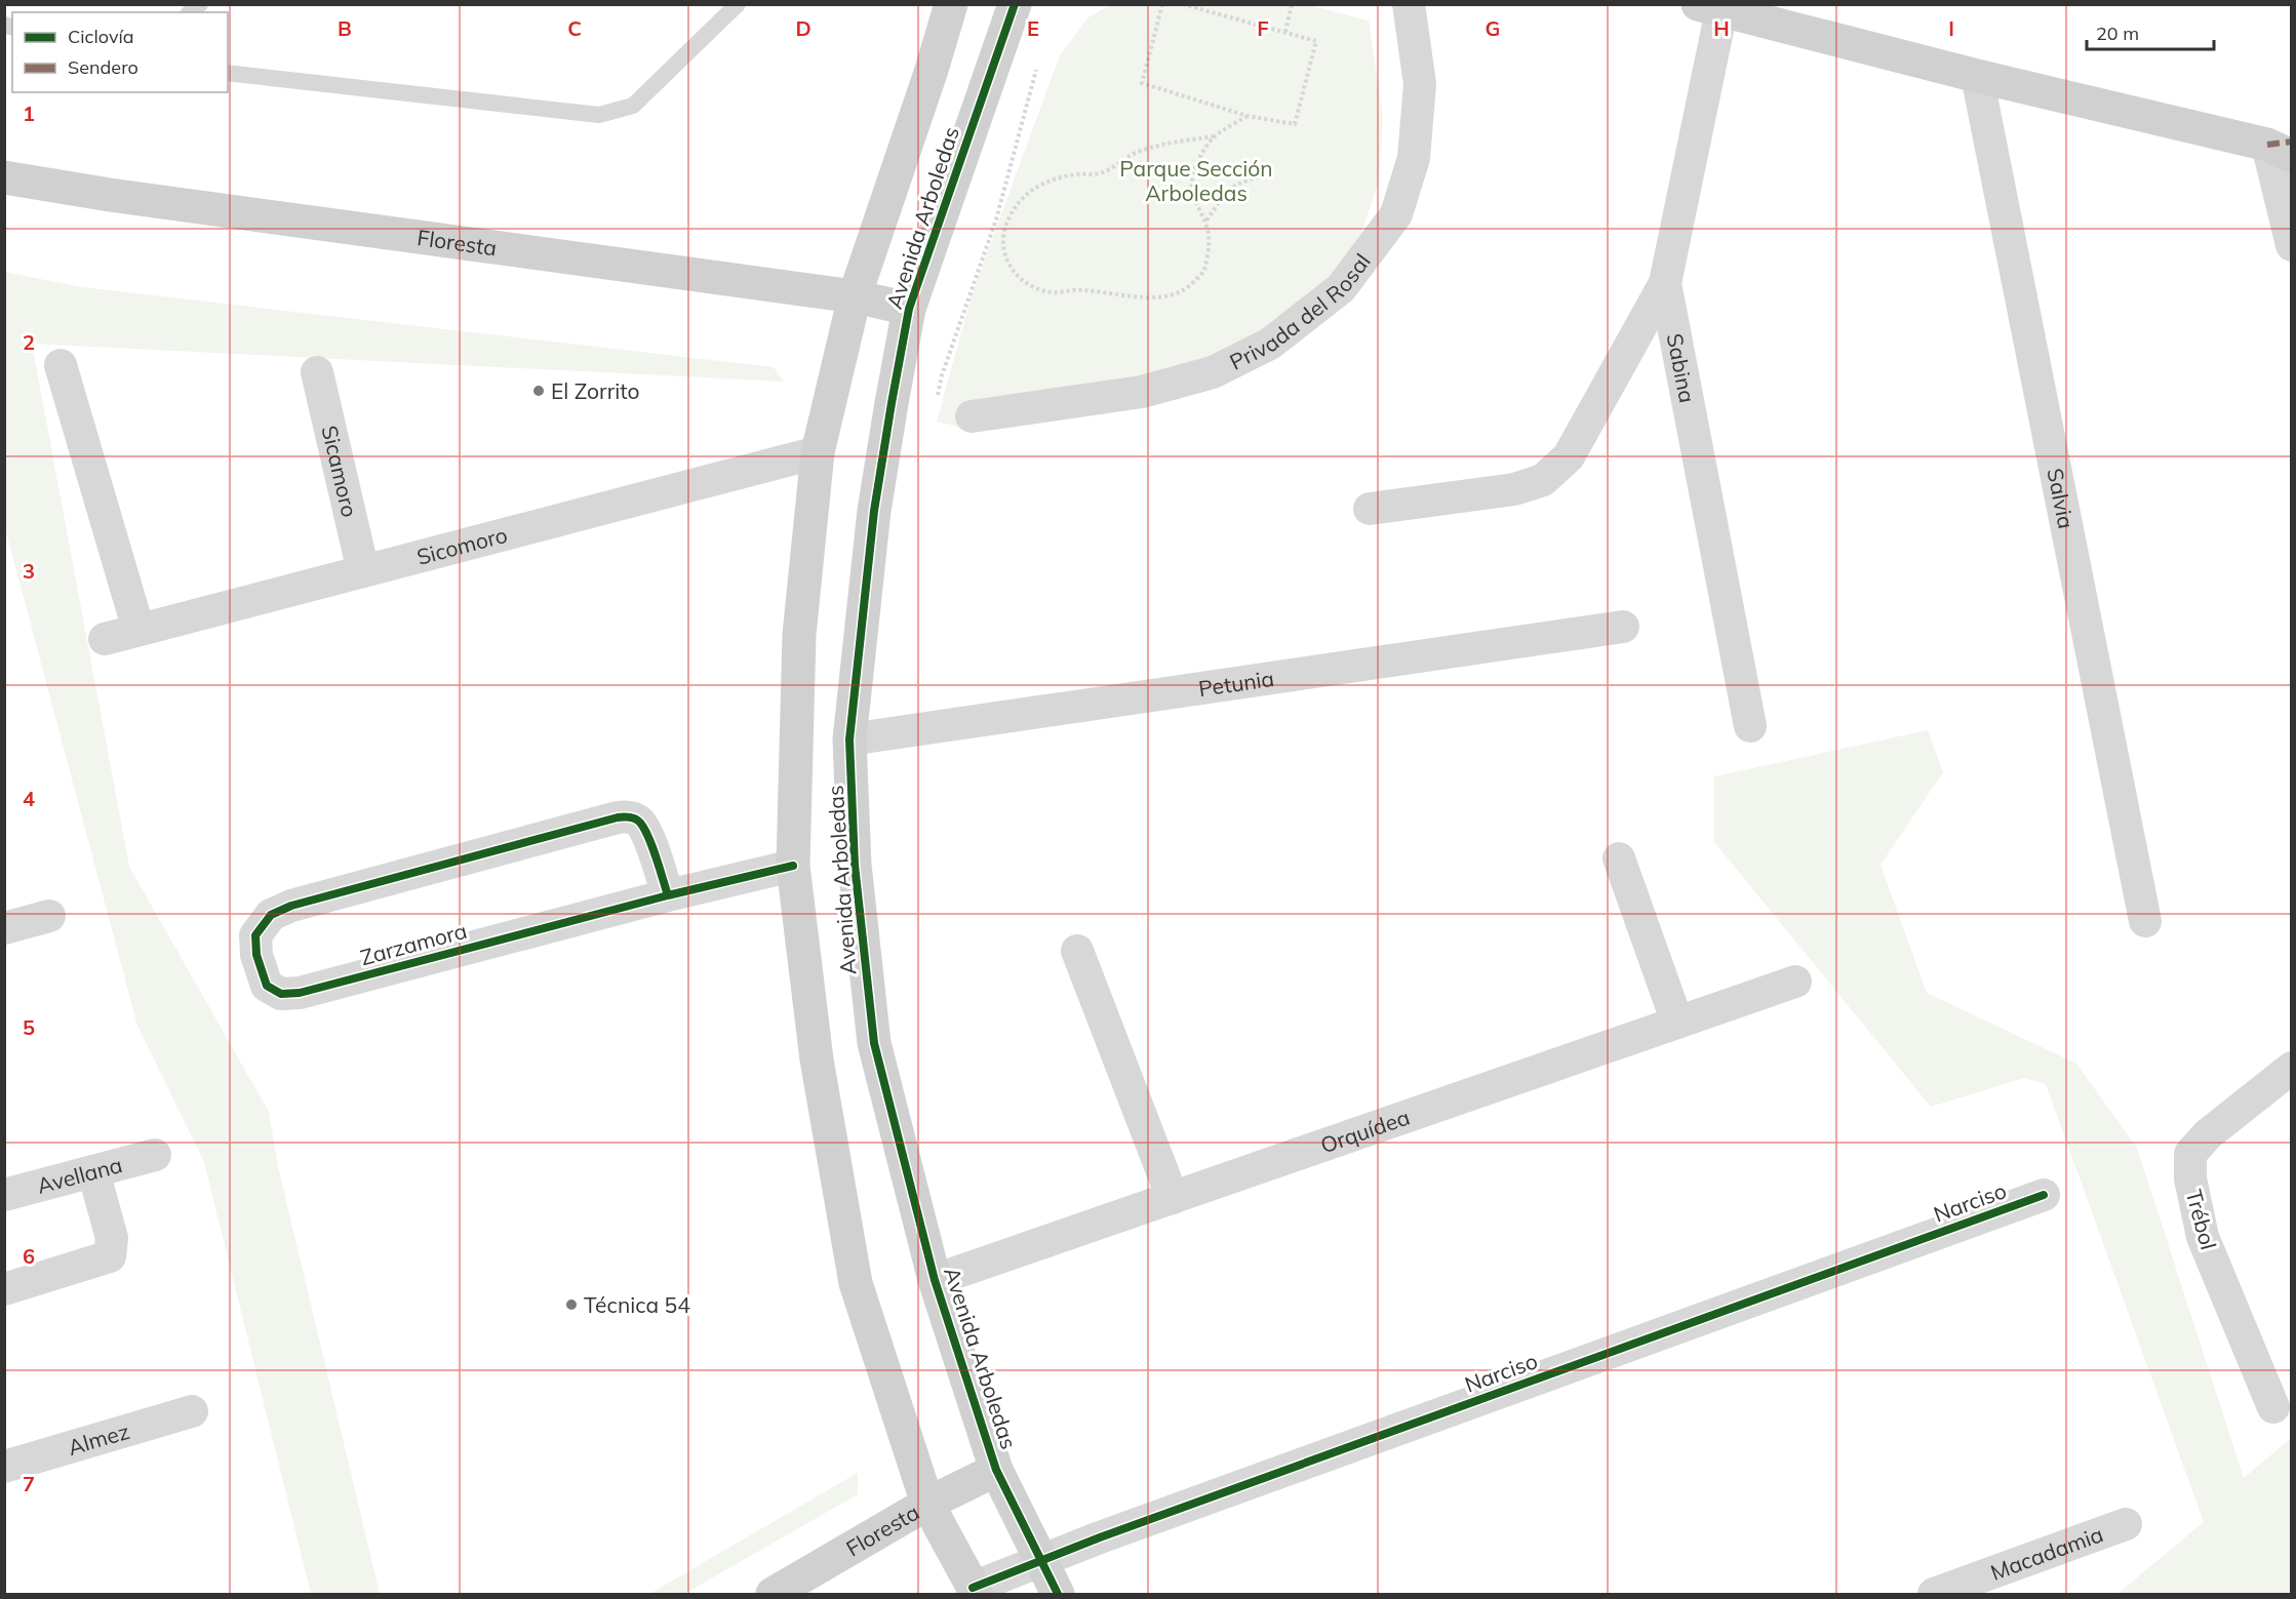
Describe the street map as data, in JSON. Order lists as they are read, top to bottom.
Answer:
{
  "streets": {
    "street": [
      "Avenida Arboledas",
      "Floresta",
      "Privada del Rosal",
      "Sabina",
      "Sicamoro",
      "Salvia",
      "Sicomoro",
      "Petunia",
      "Zarzamora",
      "Orquídea",
      "Avellana",
      "Narciso",
      "Trébol",
      "Almez",
      "Macadamia"
    ]
  },
  "crossings": [
    ["Avenida Arboledas", "Floresta"],
    ["Avenida Arboledas", "Petunia"],
    ["Avenida Arboledas", "Orquídea"],
    ["Avenida Arboledas", "Narciso"],
    ["Sicamoro", "Sicomoro"]
  ],
  "parks": ["Parque Sección Arboledas"],
  "places": ["El Zorrito", "Técnica 54"],
  "legend": ["Ciclovía", "Sendero"],
  "scale_bar": "20 m",
  "grid": {
    "columns": [
      "B",
      "C",
      "D",
      "E",
      "F",
      "G",
      "H",
      "I"
    ],
    "rows": [
      "1",
      "2",
      "3",
      "4",
      "5",
      "6",
      "7"
    ]
  }
}
